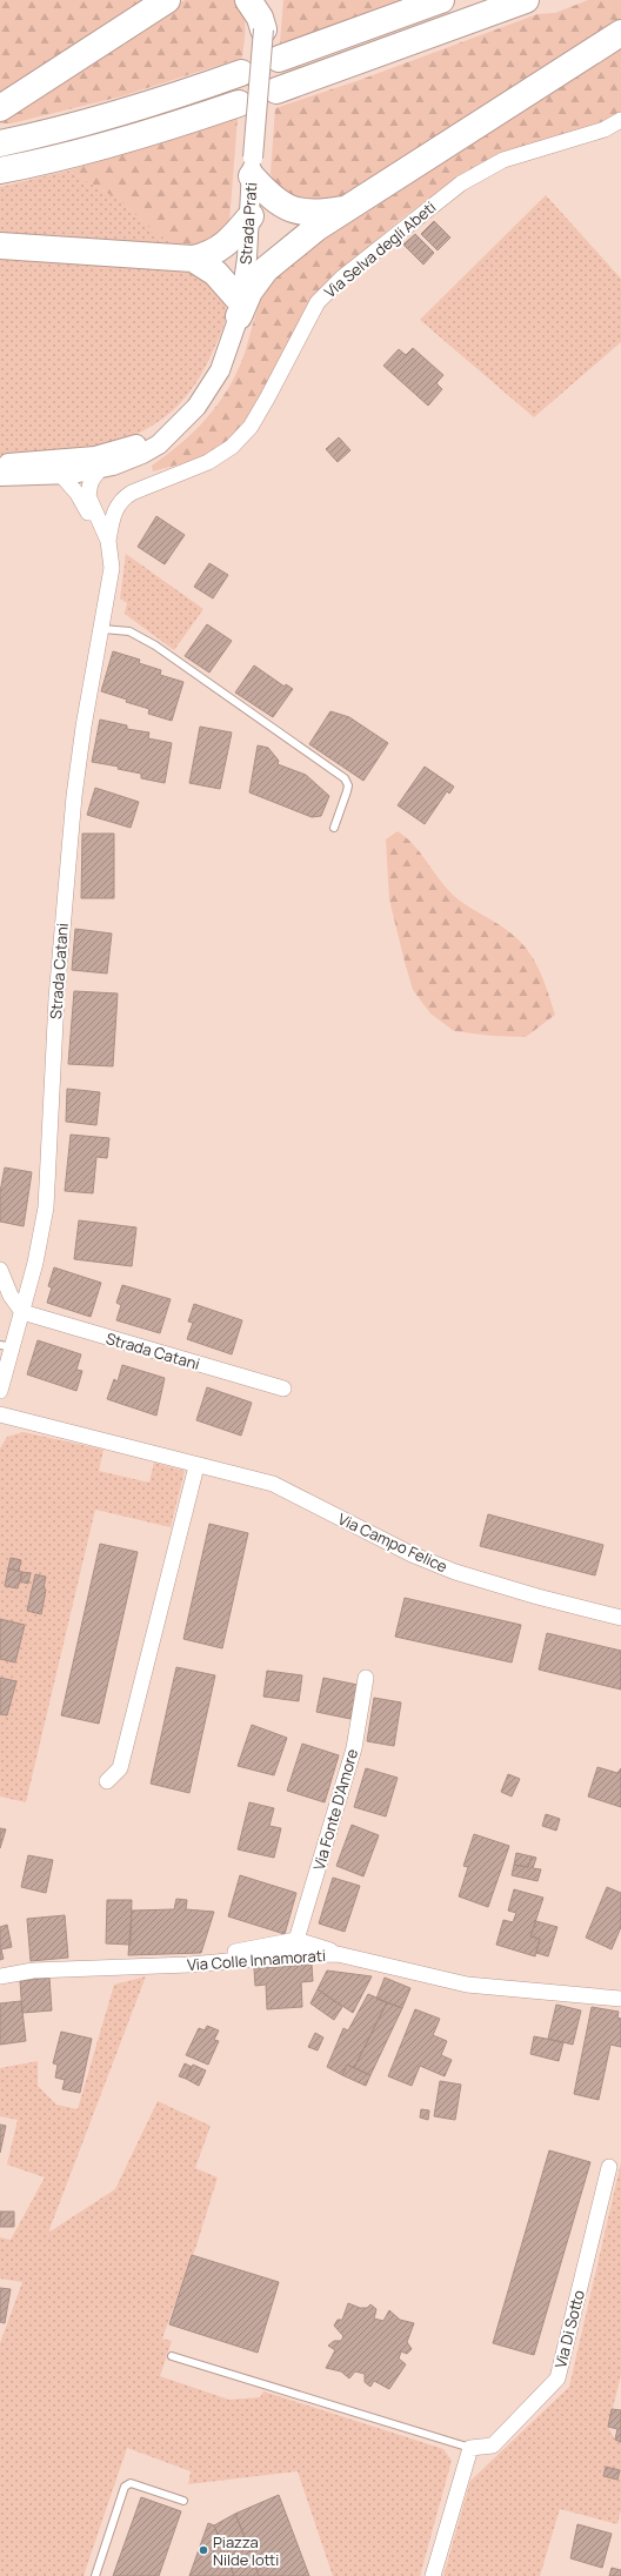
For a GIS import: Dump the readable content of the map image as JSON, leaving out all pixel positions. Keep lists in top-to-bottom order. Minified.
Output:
{"streets":{"street":["Strada Prati","Via Selva degli Abeti","Strada Catani","Via Campo Felice","Via Fonte D'Amore","Via Colle Innamorati","Via Di Sotto"]},"crossings":[["Strada Prati","Strada Catani"],["Via Selva degli Abeti","Strada Catani"]],"places":["Piazza Nilde Iotti"]}
